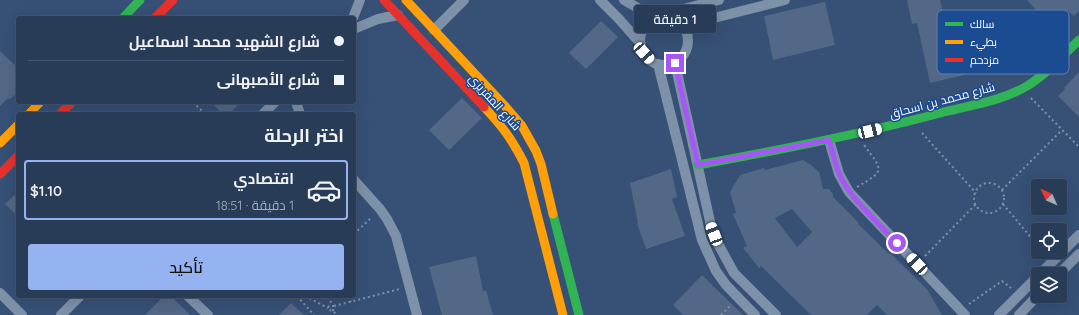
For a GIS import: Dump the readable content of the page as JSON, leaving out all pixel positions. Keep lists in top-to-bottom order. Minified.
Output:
{"streets":{"street":["شارع محمد بن اسحاق","شارع المقريزي"]},"legend":["سالك","بطيء","مزدحم"],"north":"top left","page":{"bubble":"1 دقيقة","banner":["شارع الشهيد محمد اسماعيل","شارع الأصبهانى"],"heading":"اختر الرحلة","list":[{"name":"اقتصادي","note":"1 دقيقة · 18:51","value":"$1.10"}],"buttons":"تأكيد"}}
